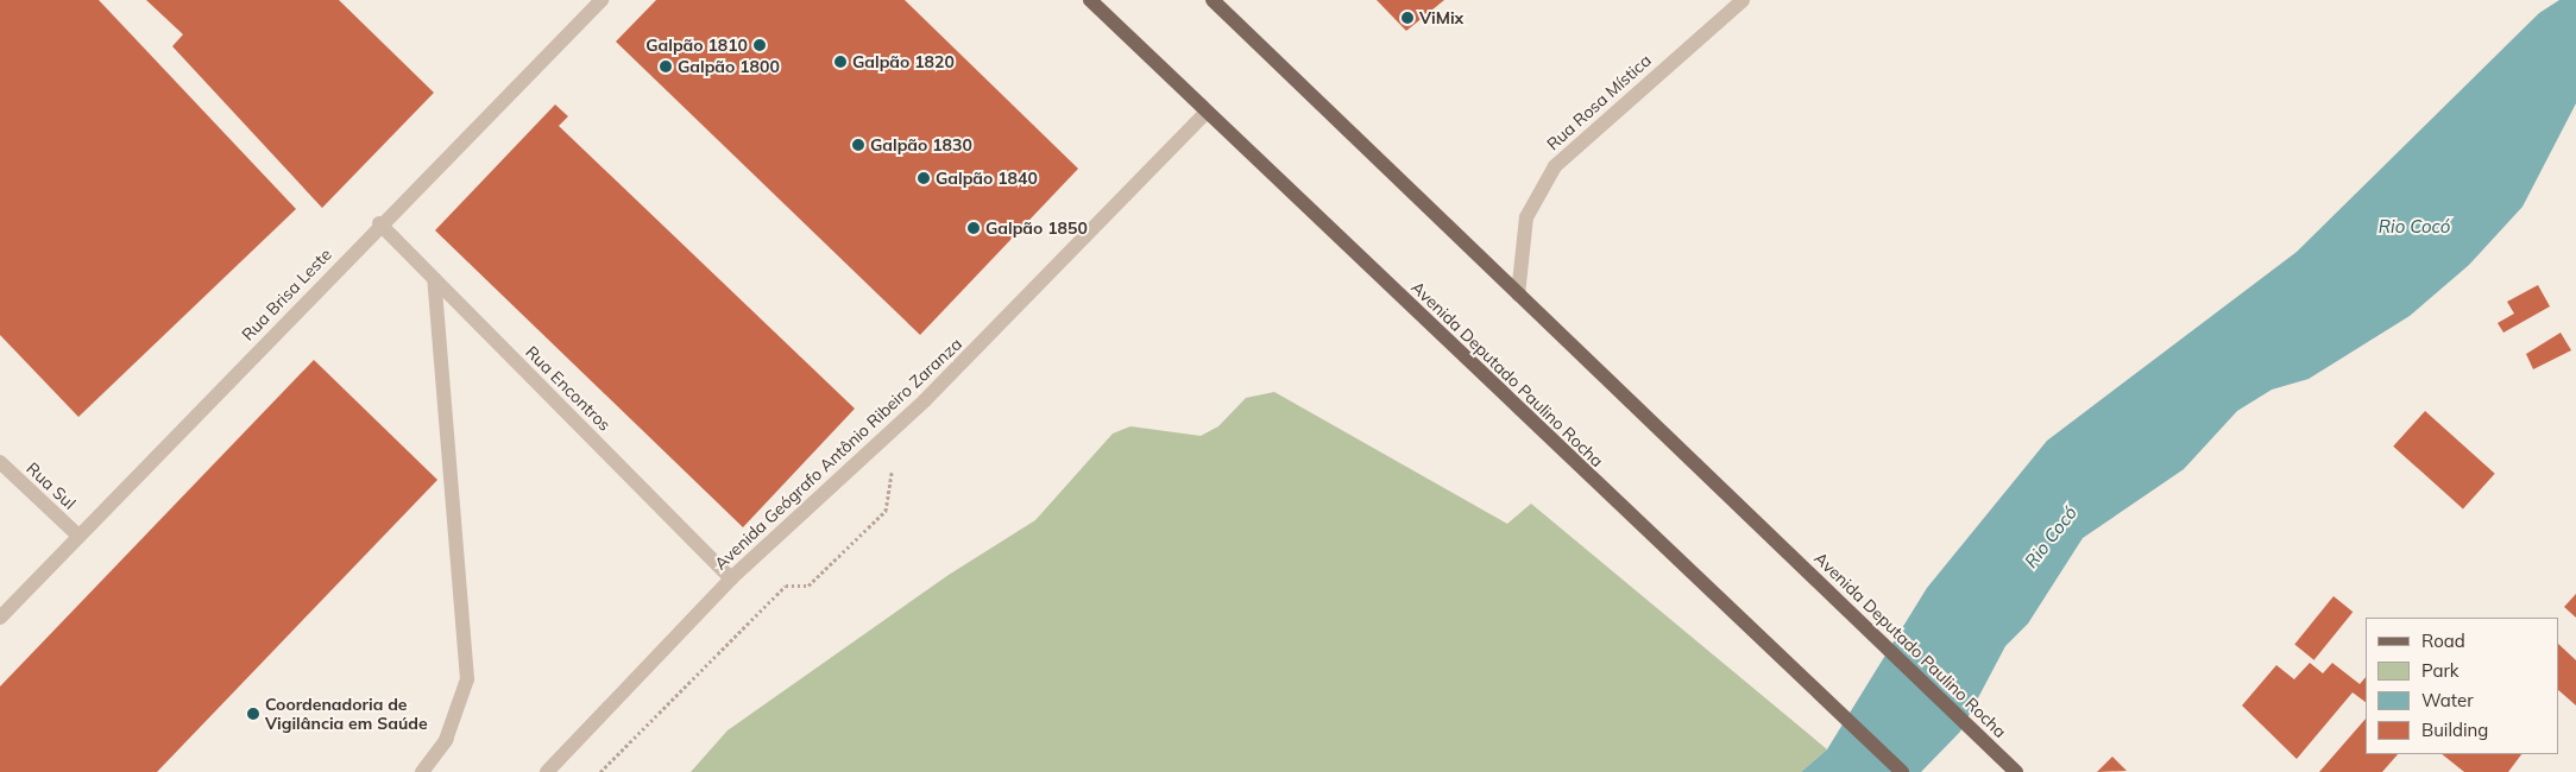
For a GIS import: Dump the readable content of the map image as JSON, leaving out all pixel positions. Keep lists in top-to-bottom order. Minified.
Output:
{"streets":{"main road":["Avenida Deputado Paulino Rocha"],"street":["Rua Rosa Mística","Rua Brisa Leste","Rua Encontros","Avenida Geógrafo Antônio Ribeiro Zaranza","Rua Sul"]},"crossings":[["Rua Rosa Mística","Avenida Deputado Paulino Rocha"],["Rua Brisa Leste","Rua Encontros"],["Rua Brisa Leste","Rua Sul"],["Avenida Deputado Paulino Rocha","Avenida Geógrafo Antônio Ribeiro Zaranza"],["Rua Encontros","Avenida Geógrafo Antônio Ribeiro Zaranza"]],"water":["Rio Cocó"],"places":["ViMix","Galpão 1810","Galpão 1820","Galpão 1800","Galpão 1830","Galpão 1840","Galpão 1850","Coordenadoria de Vigilância em Saúde"],"legend":["Road","Park","Water","Building"]}
